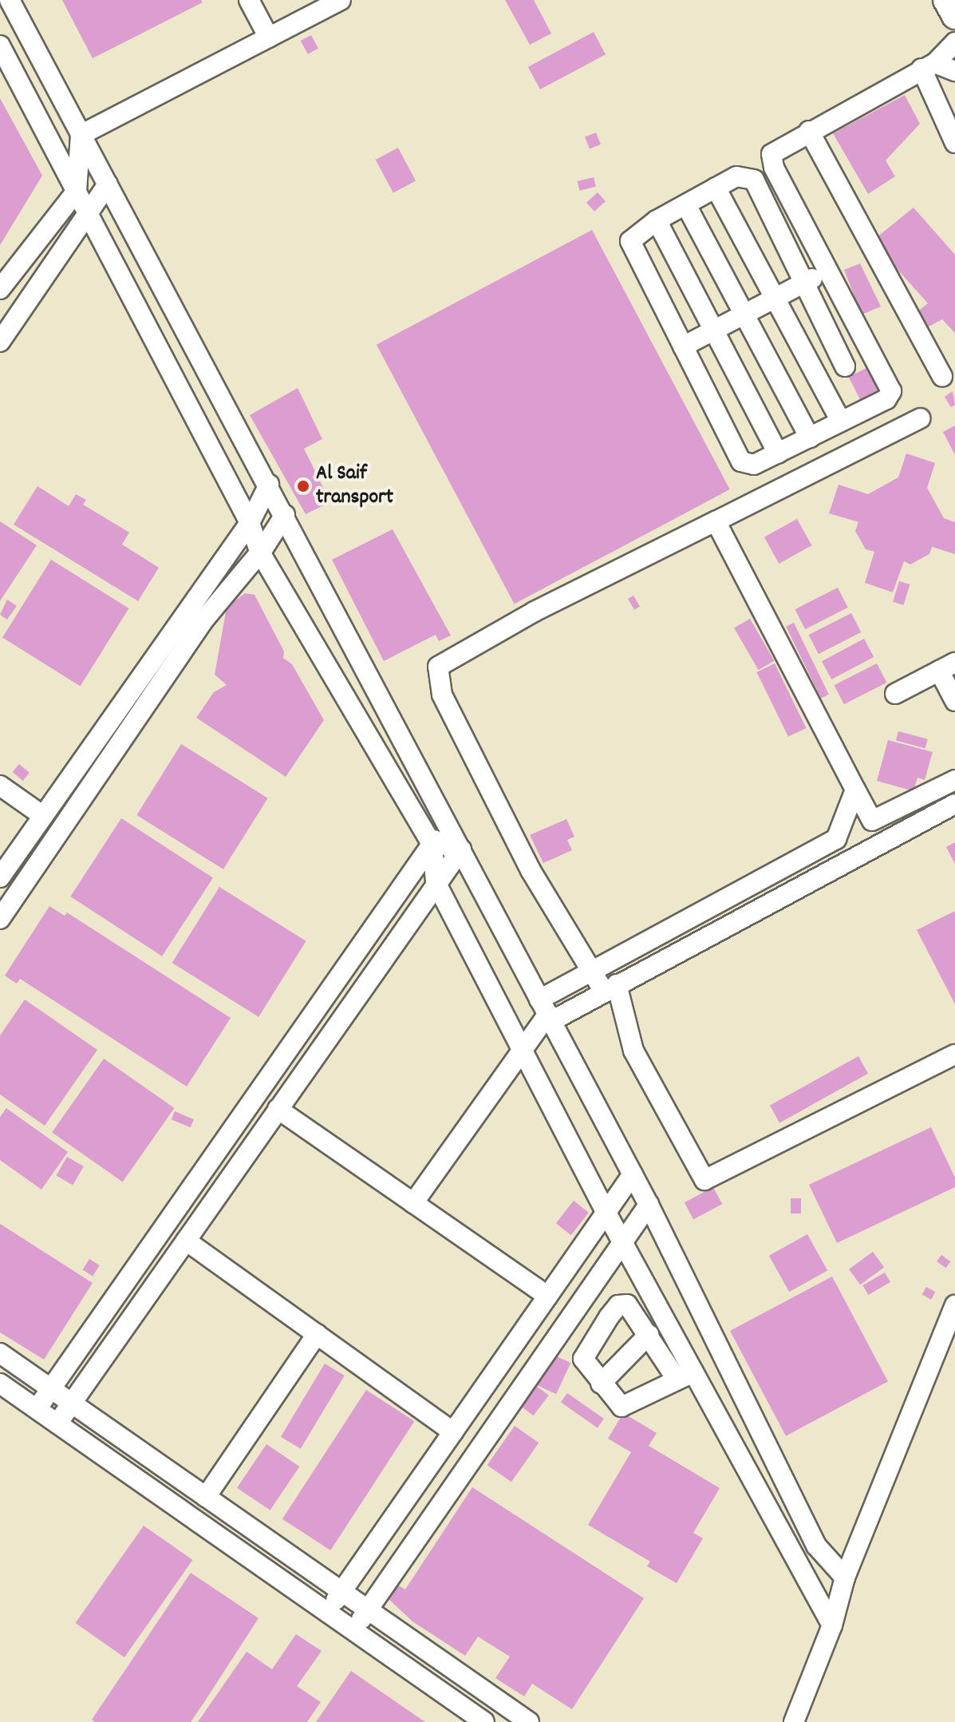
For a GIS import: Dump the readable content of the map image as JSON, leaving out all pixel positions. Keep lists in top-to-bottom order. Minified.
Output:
{"places":["Al Saif transport"]}
